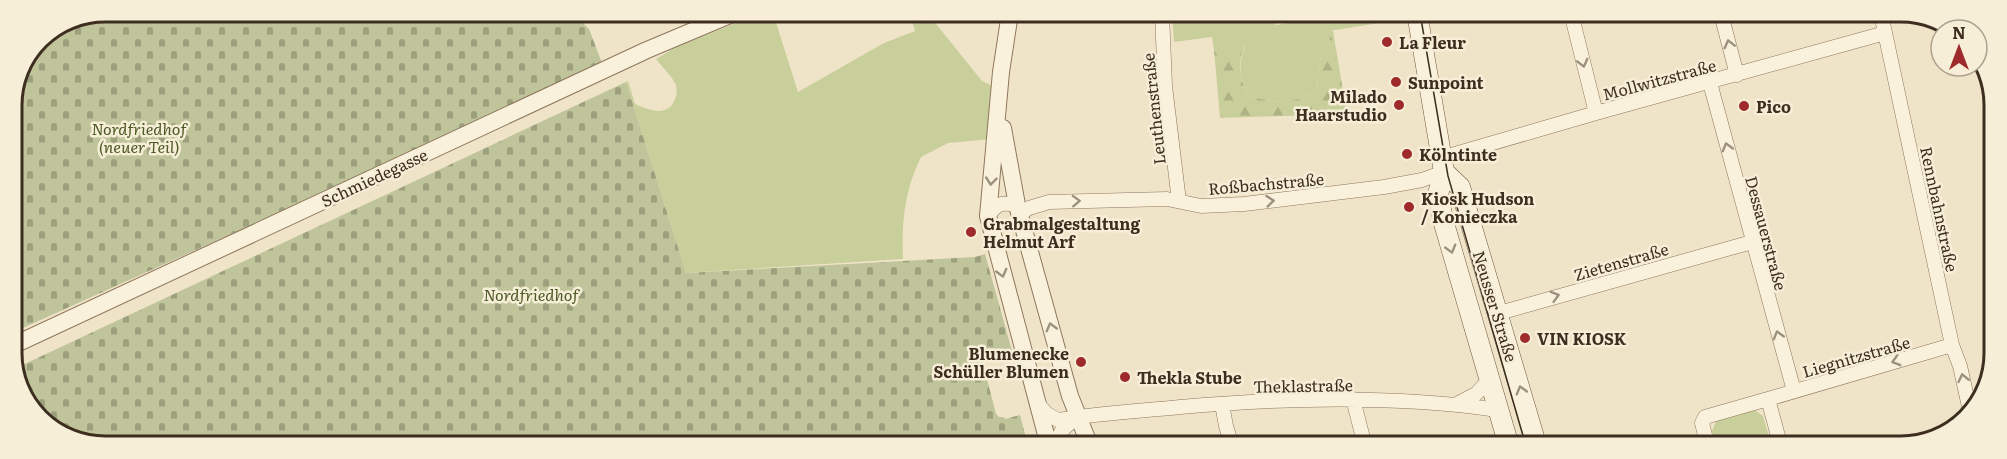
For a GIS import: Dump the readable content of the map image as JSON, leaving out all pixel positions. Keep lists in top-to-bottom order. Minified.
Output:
{"streets":{"main road":["Neusser Straße"],"street":["Mollwitzstraße","Leuthenstraße","Schmiedegasse","Roßbachstraße","Rennbahnstraße","Dessauerstraße","Zietenstraße","Liegnitzstraße","Theklastraße"]},"crossings":[["Mollwitzstraße","Roßbachstraße"],["Mollwitzstraße","Rennbahnstraße"],["Mollwitzstraße","Dessauerstraße"],["Mollwitzstraße","Neusser Straße"],["Leuthenstraße","Roßbachstraße"],["Roßbachstraße","Neusser Straße"],["Rennbahnstraße","Liegnitzstraße"],["Dessauerstraße","Zietenstraße"],["Dessauerstraße","Liegnitzstraße"],["Zietenstraße","Neusser Straße"],["Neusser Straße","Theklastraße"]],"one_way":["Roßbachstraße","Dessauerstraße","Zietenstraße","Liegnitzstraße"],"parks":["Nordfriedhof (neuer Teil)","Nordfriedhof"],"places":["La Fleur","Sunpoint","Milado Haarstudio","Pico","Kölntinte","Kiosk Hudson / Konieczka","Grabmalgestaltung Helmut Arf","VIN KIOSK","Blumenecke Schüller Blumen","Thekla Stube"],"north":"top"}
